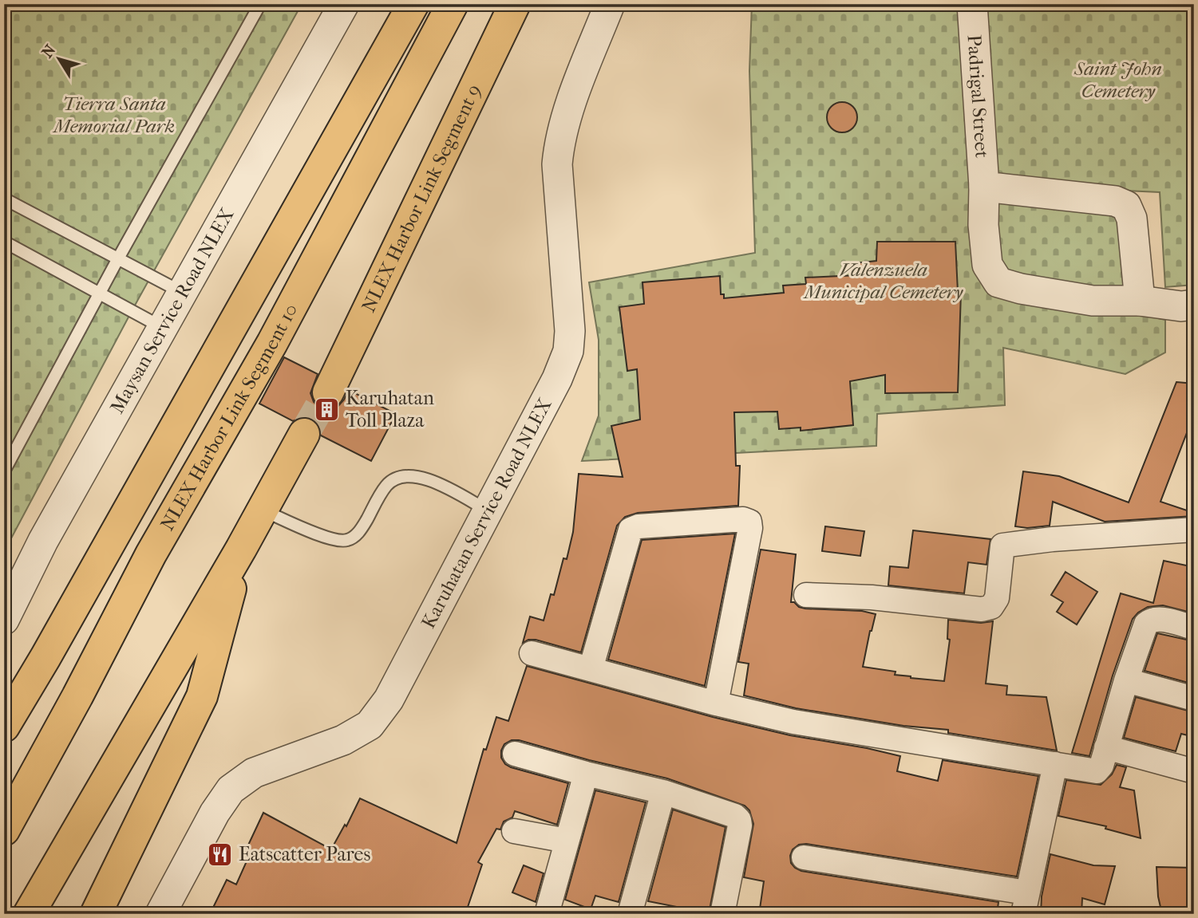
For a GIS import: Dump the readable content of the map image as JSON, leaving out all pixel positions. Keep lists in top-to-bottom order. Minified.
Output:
{"streets":{"highway":["NLEX Harbor Link Segment 9","NLEX Harbor Link Segment 10"],"street":["Padrigal Street","Maysan Service Road NLEX","Karuhatan Service Road NLEX"]},"parks":["Saint John Cemetery","Tierra Santa Memorial Park","Valenzuela Municipal Cemetery"],"places":{"building":["Karuhatan Toll Plaza"],"restaurant":["Eatscatter Pares"]},"north":"top left"}
